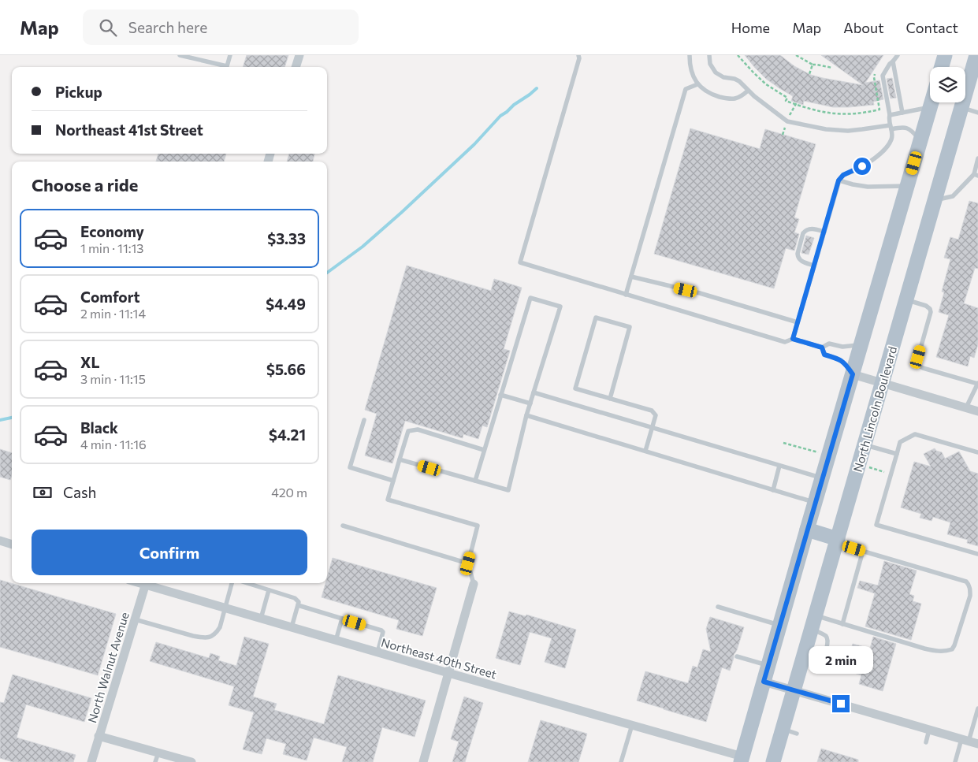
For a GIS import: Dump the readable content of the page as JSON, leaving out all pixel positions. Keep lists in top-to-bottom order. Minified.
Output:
{"streets":{"main road":["North Lincoln Boulevard"],"street":["Northeast 40th Street","North Walnut Avenue"]},"page":{"header":"Map","search":"Search here","nav":["Home","Map","About","Contact"],"banner":["Pickup","Northeast 41st Street"],"heading":"Choose a ride","list":[{"name":"Economy","note":"1 min · 11:13","value":"$3.33"},{"name":"Comfort","note":"2 min · 11:14","value":"$4.49"},{"name":"XL","note":"3 min · 11:15","value":"$5.66"},{"name":"Black","note":"4 min · 11:16","value":"$4.21"}],"pay":["Cash","420 m"],"buttons":"Confirm","bubble":"2 min"}}
